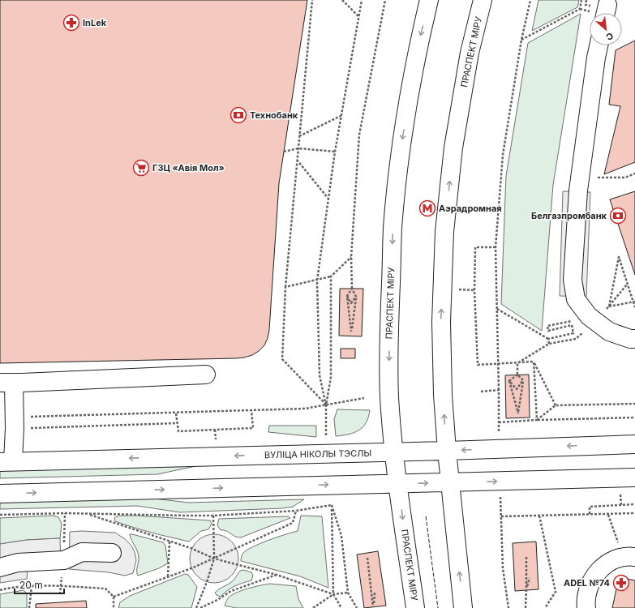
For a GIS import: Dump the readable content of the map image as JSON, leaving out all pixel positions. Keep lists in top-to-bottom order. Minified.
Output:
{"streets":{"main road":["ПРАСПЕКТ МІРУ","ВУЛІЦА НІКОЛЫ ТЭСЛЫ"]},"crossings":[["ПРАСПЕКТ МІРУ","ВУЛІЦА НІКОЛЫ ТЭСЛЫ"]],"places":{"pharmacy":["InLek","ADEL №74"],"bank":["Технобанк","Белгазпромбанк"],"supermarket":["ГЗЦ «Авія Мол»"],"metro station":["Аэрадромная"]},"scale_bar":"20 m","north":"bottom right"}
